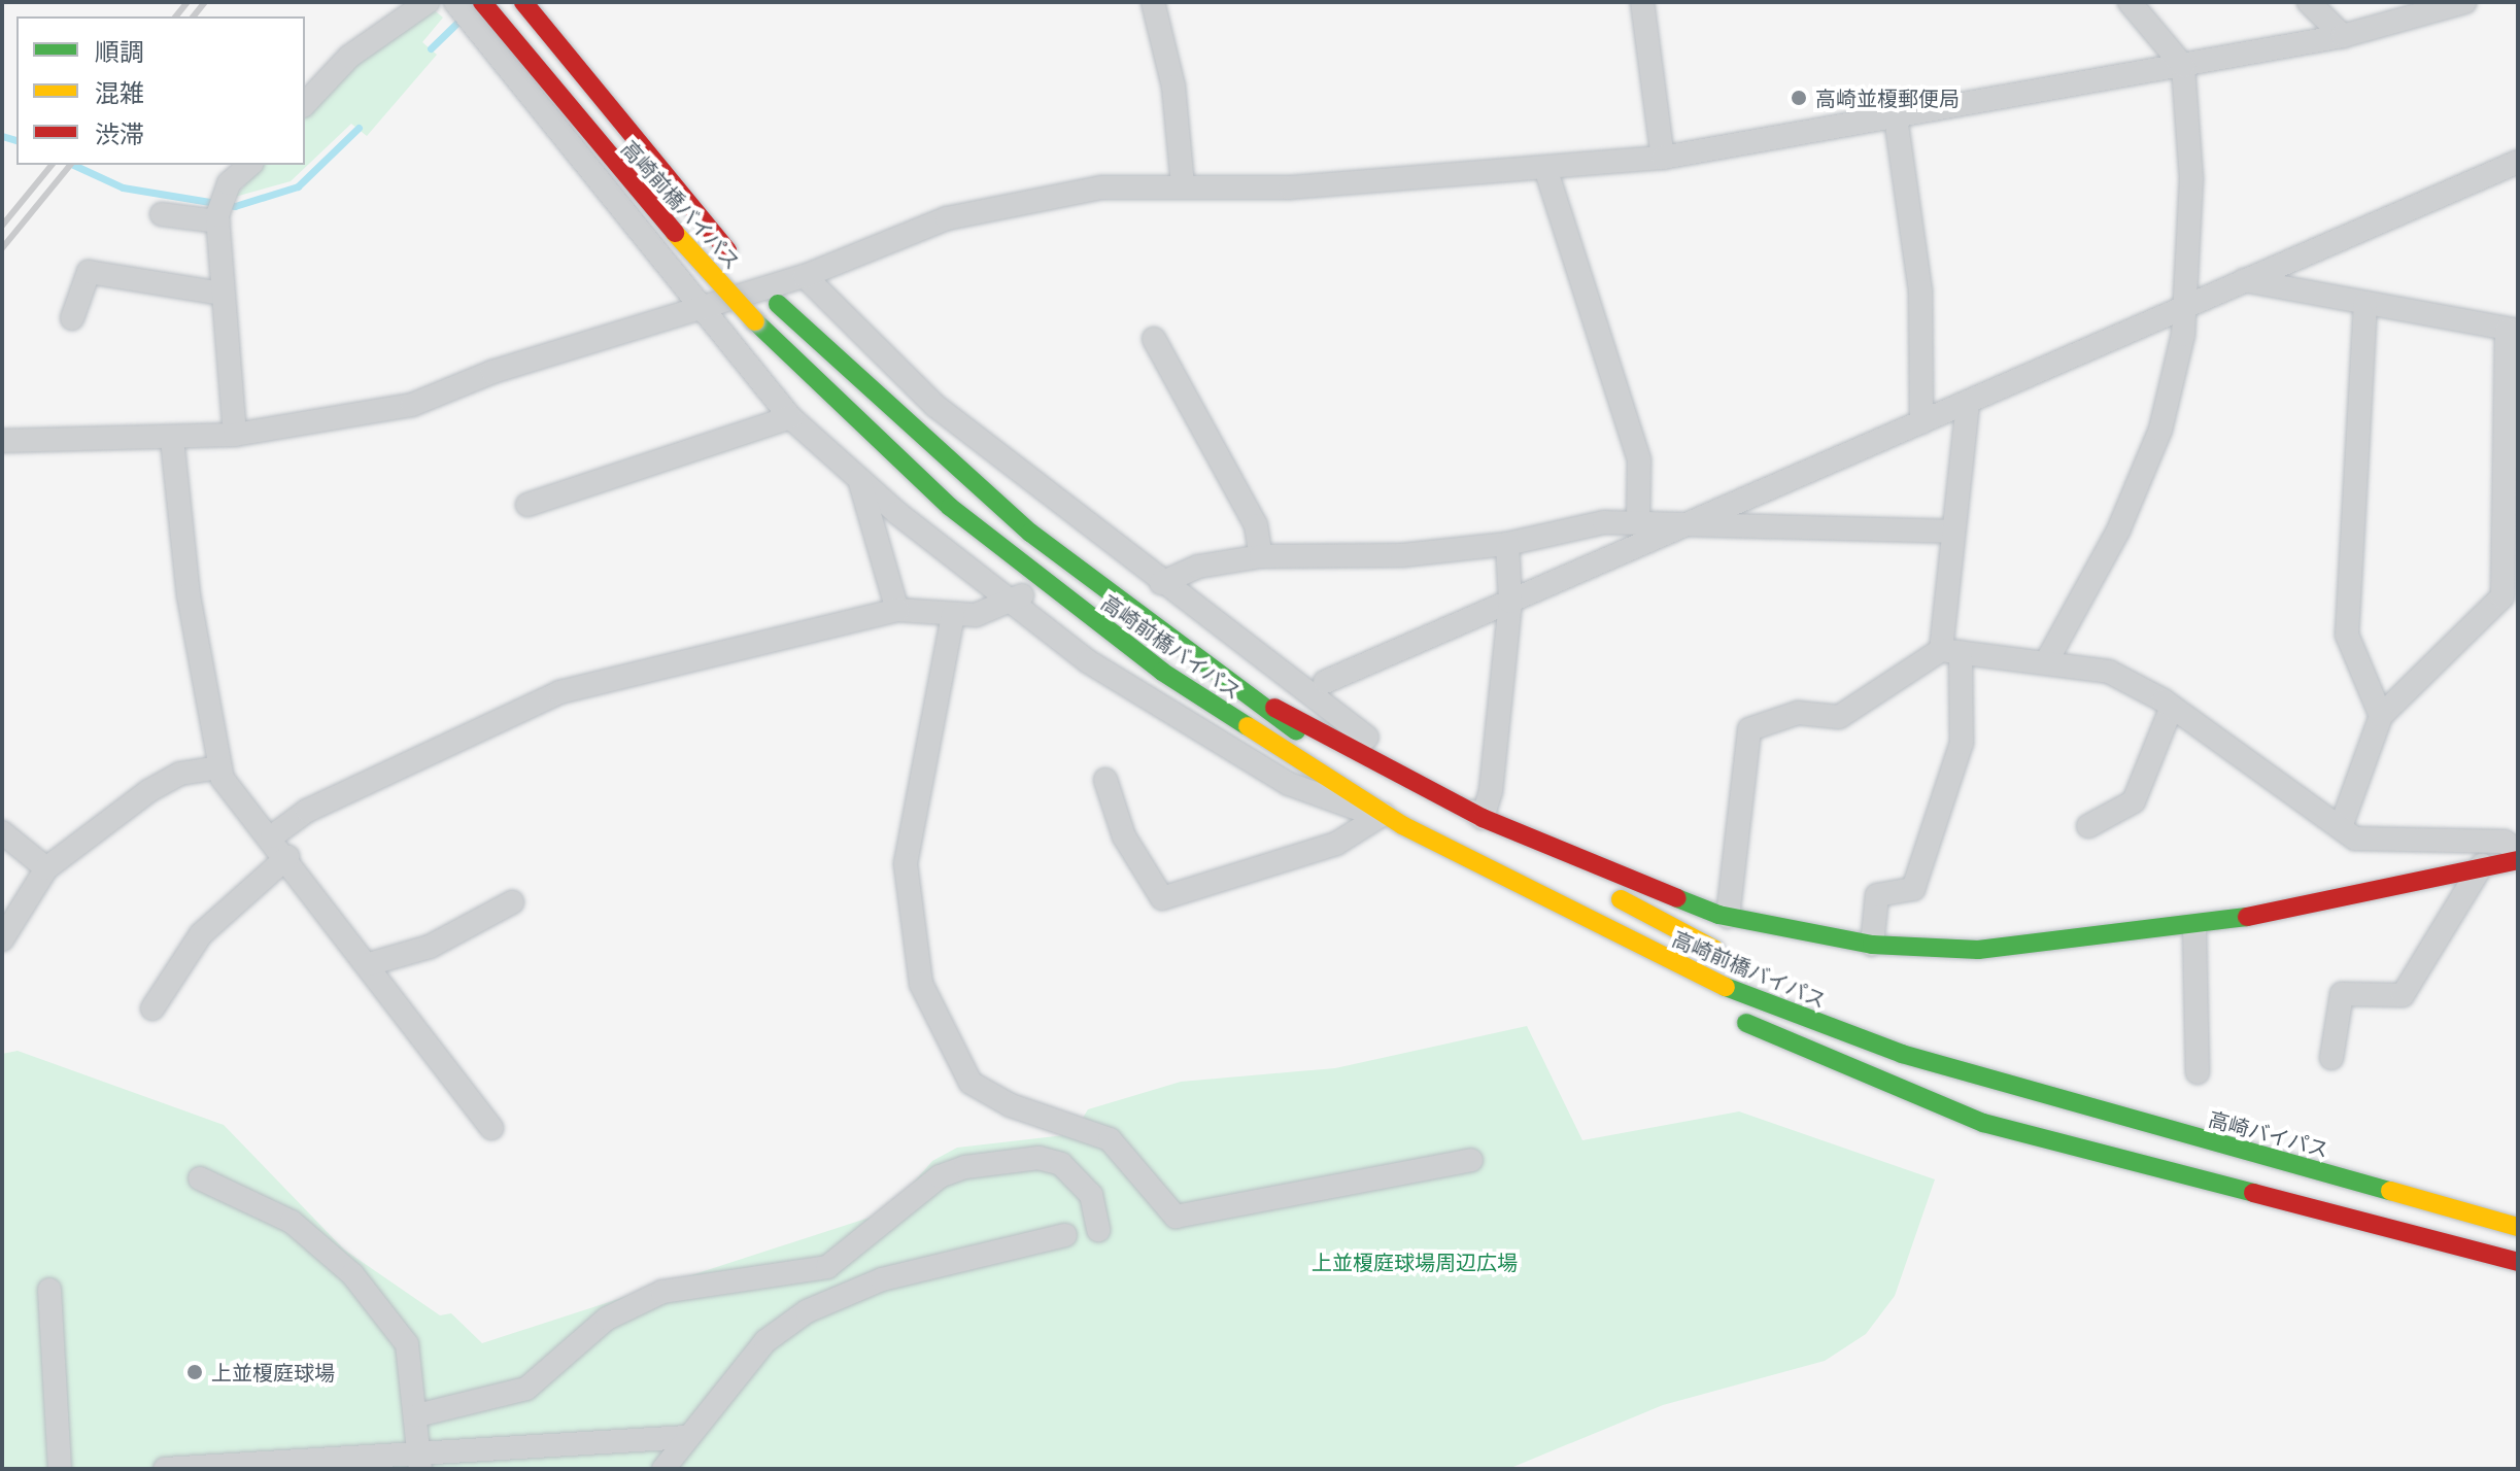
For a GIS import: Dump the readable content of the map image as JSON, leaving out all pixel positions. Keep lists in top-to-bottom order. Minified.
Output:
{"streets":{"highway":["高崎前橋バイパス","高崎バイパス"]},"crossings":[["高崎前橋バイパス","高崎バイパス"]],"parks":["上並榎庭球場周辺広場"],"places":["高崎並榎郵便局","上並榎庭球場"],"legend":["順調","混雑","渋滞"]}
